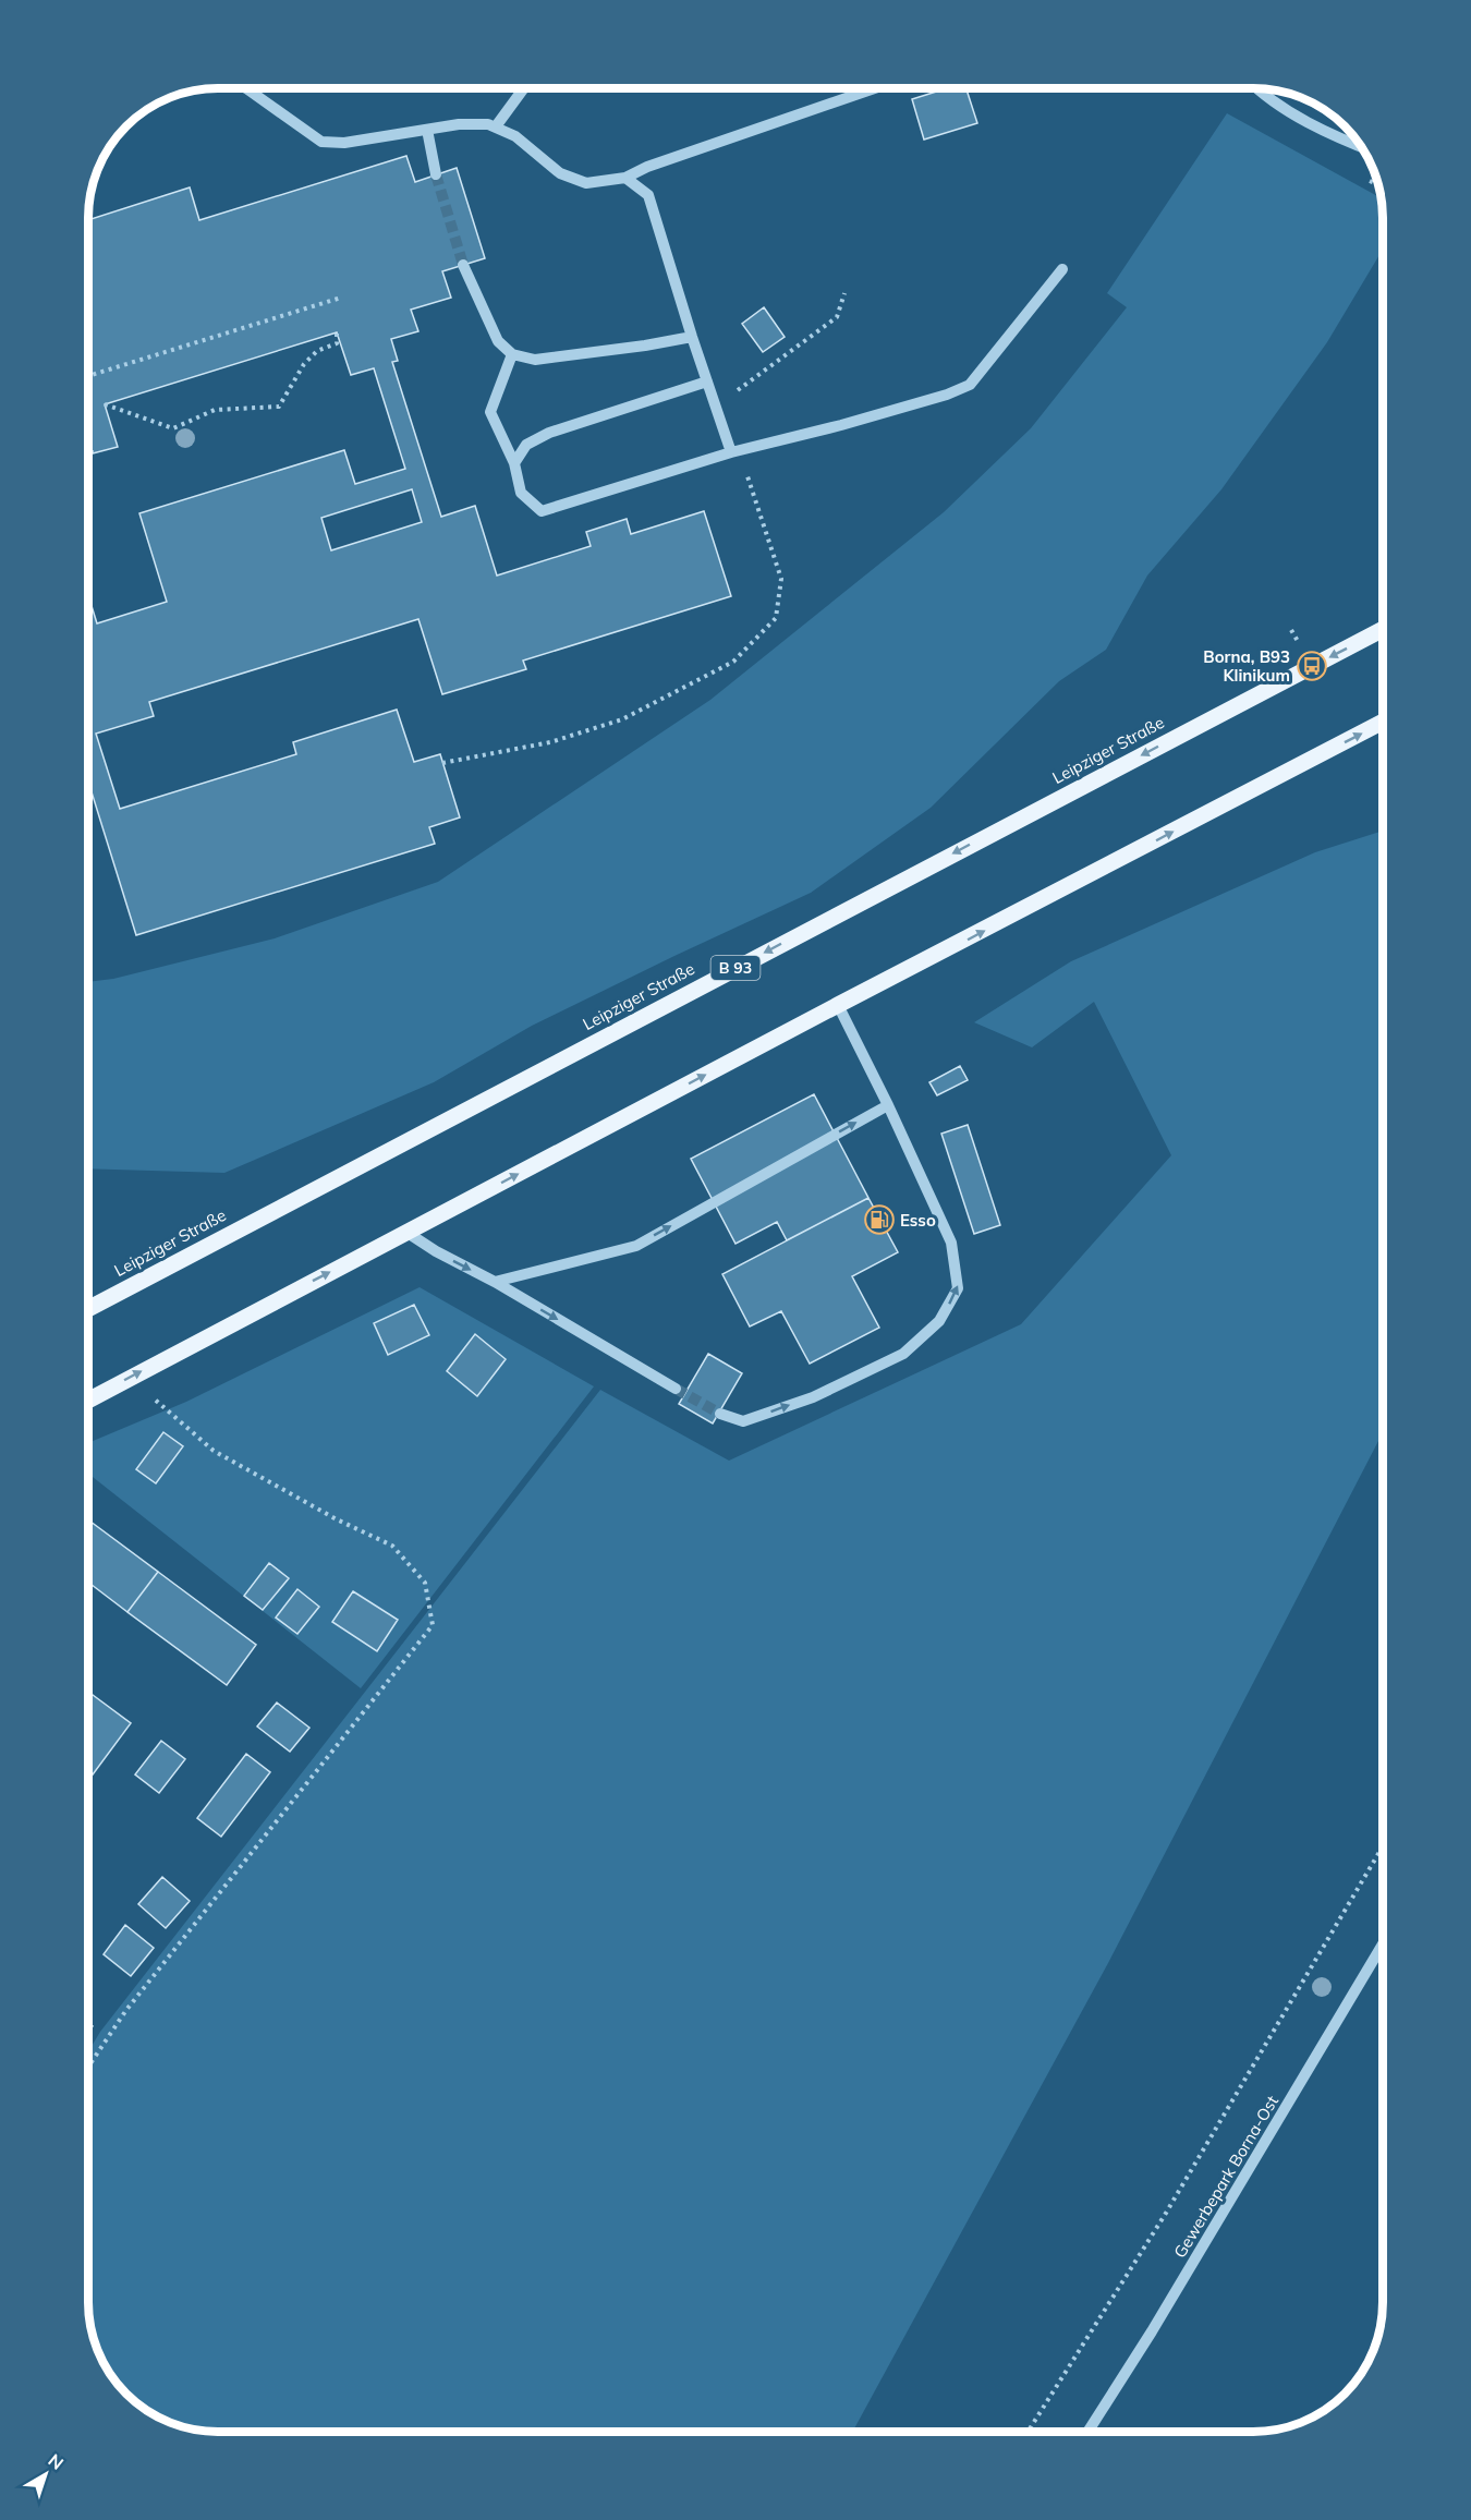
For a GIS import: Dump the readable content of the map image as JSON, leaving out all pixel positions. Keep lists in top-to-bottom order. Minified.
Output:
{"streets":{"main road":["Leipziger Straße","B 93"],"street":["Gewerbepark Borna-Ost"]},"places":{"bus stop":["Borna, B93 Klinikum"],"fuel station":["Esso"]},"north":"top right"}
